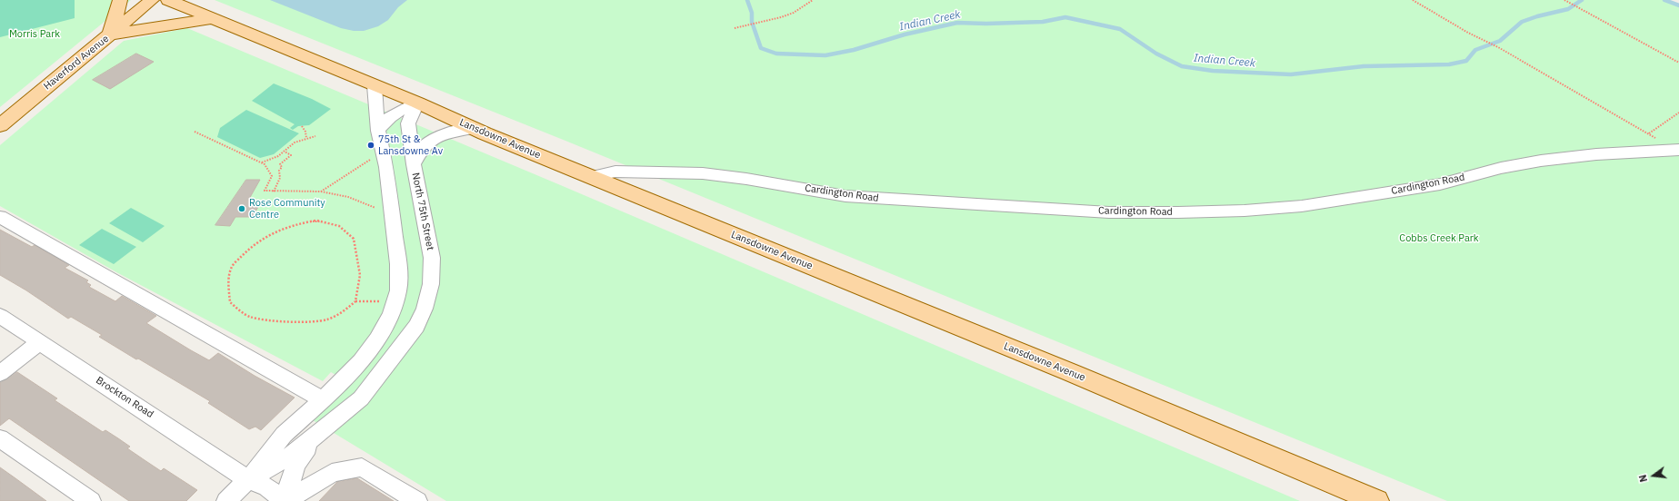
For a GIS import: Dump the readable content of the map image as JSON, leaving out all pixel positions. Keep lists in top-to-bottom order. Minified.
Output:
{"streets":{"main road":["Haverford Avenue","Lansdowne Avenue"],"street":["Cardington Road","North 75th Street","Brockton Road"]},"crossings":[["Lansdowne Avenue","Cardington Road"],["Lansdowne Avenue","North 75th Street"],["North 75th Street","Brockton Road"]],"water":["Indian Creek"],"parks":["Morris Park","Cobbs Creek Park"],"places":["75th St & Lansdowne Av","Rose Community Centre"],"north":"left"}
